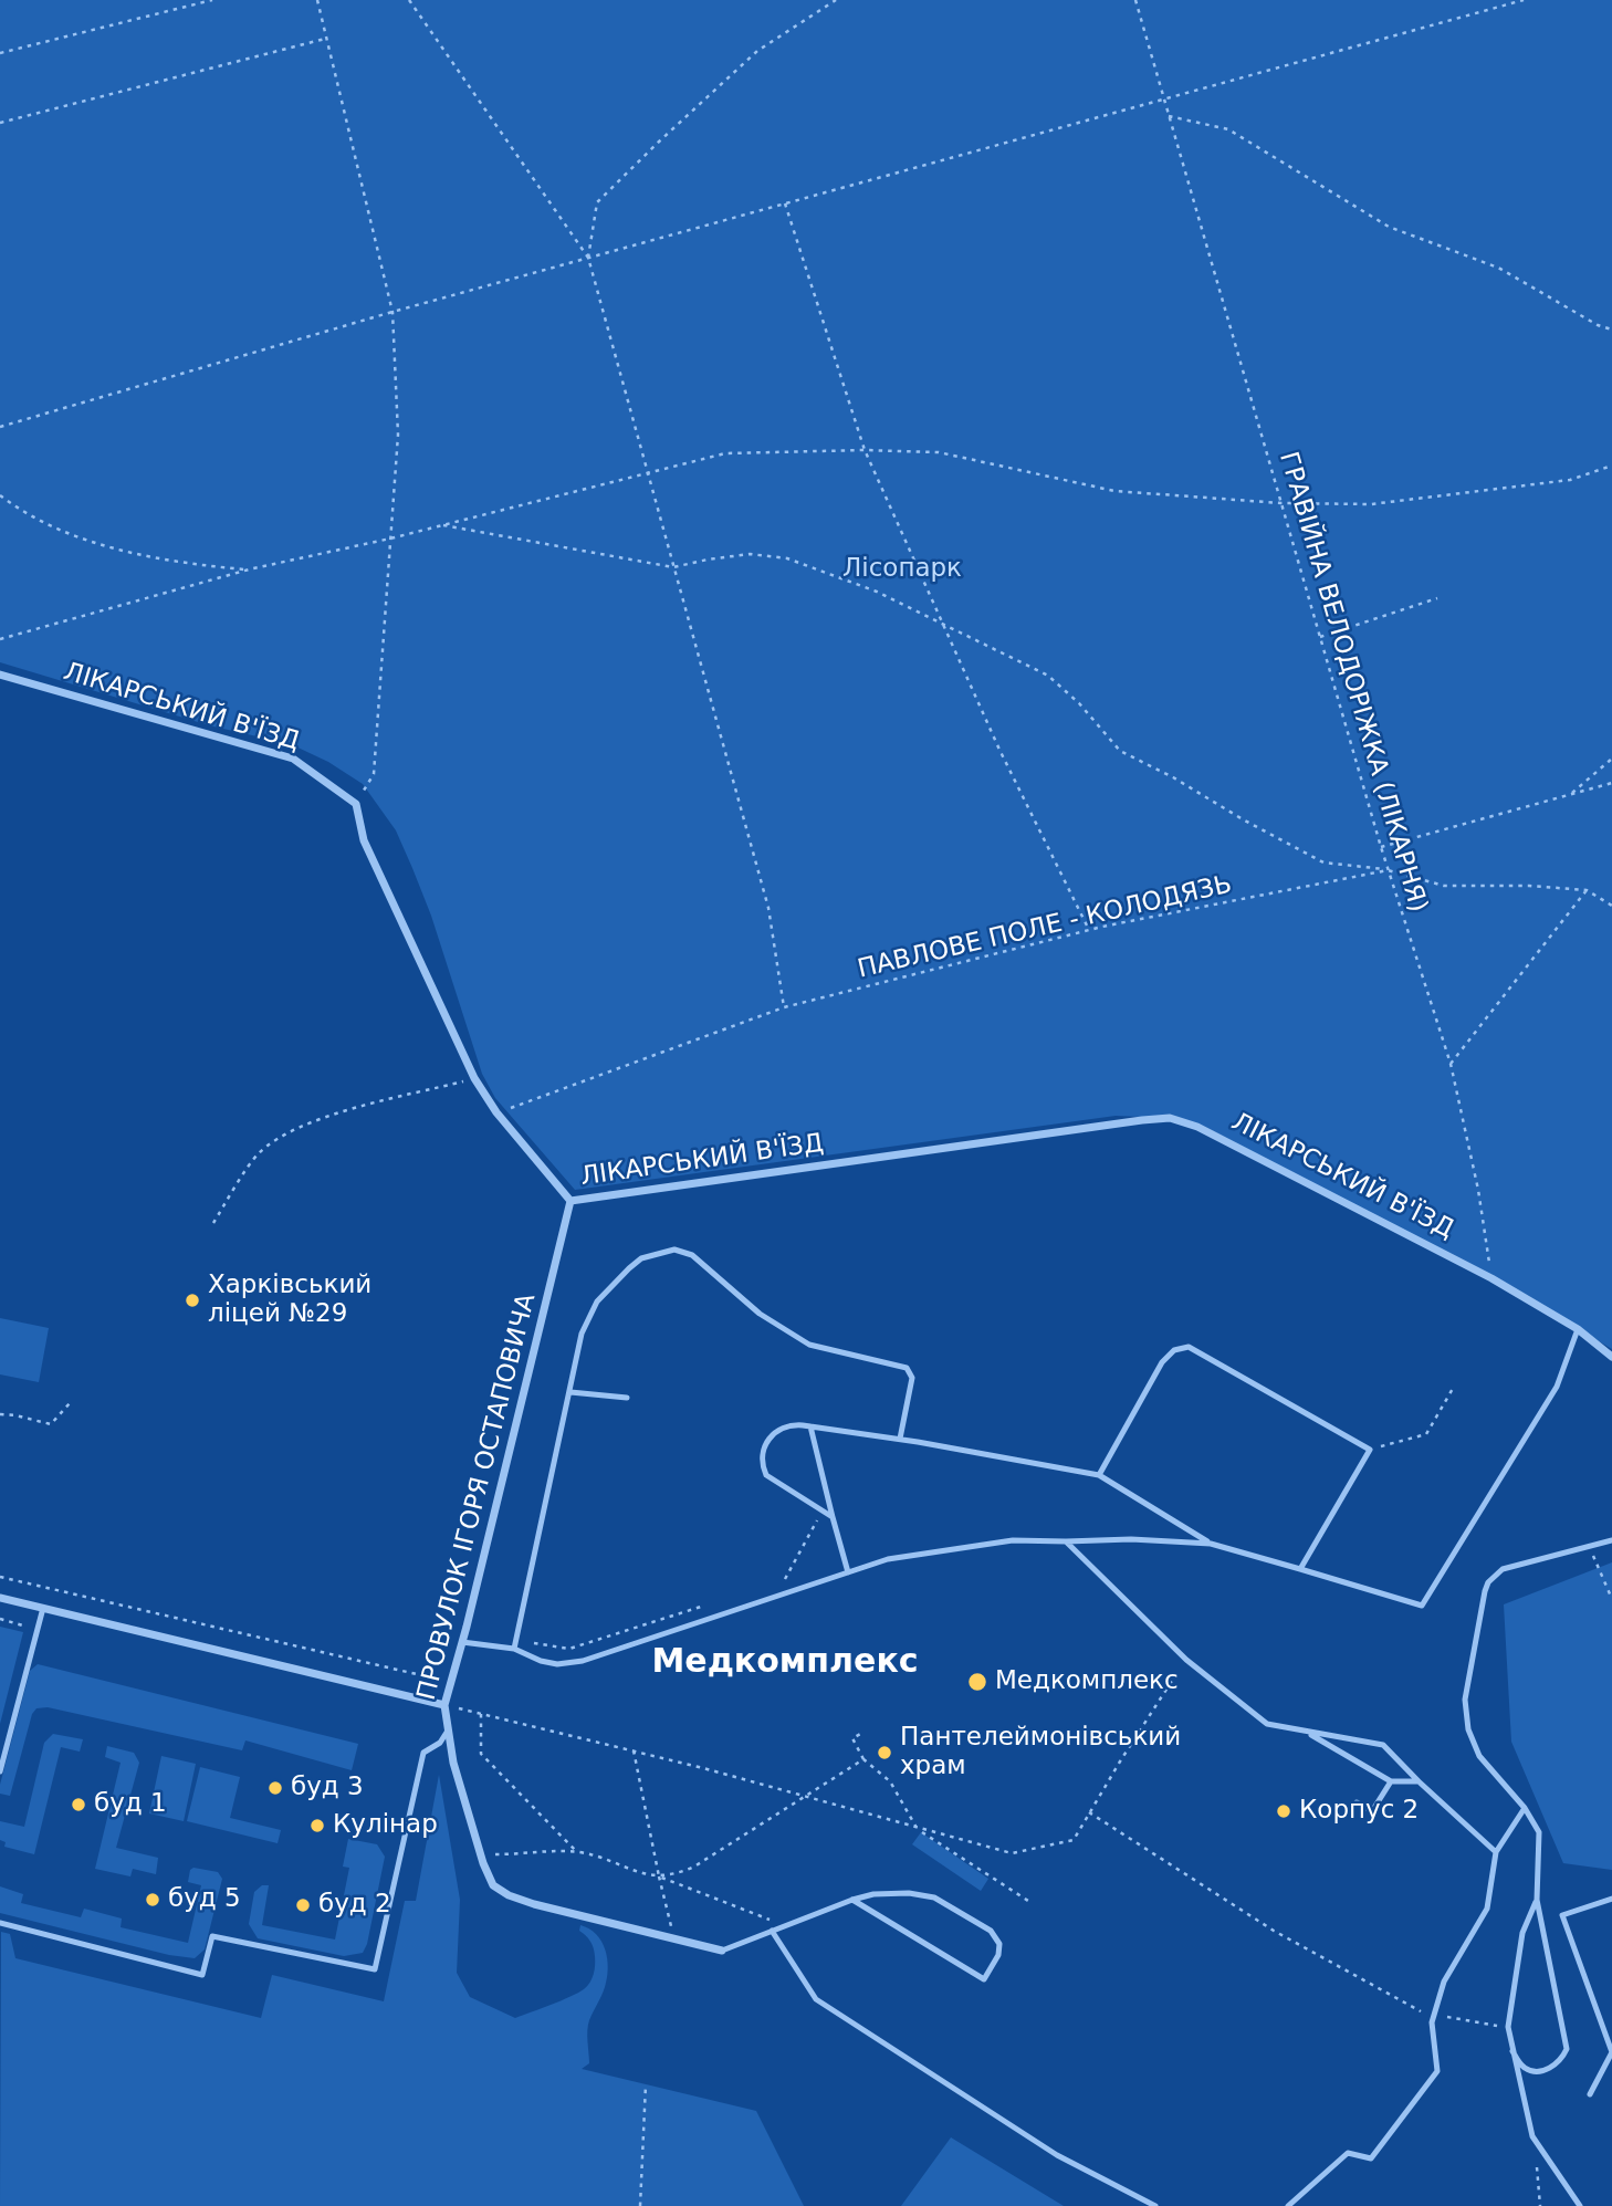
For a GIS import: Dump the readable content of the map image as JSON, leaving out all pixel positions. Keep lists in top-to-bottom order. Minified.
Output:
{"streets":{"street":["ЛІКАРСЬКИЙ В'ЇЗД","ПРОВУЛОК ІГОРЯ ОСТАПОВИЧА"],"path":["ГРАВІЙНА ВЕЛОДОРІЖКА (ЛІКАРНЯ)","ПАВЛОВЕ ПОЛЕ - КОЛОДЯЗЬ"]},"crossings":[["ГРАВІЙНА ВЕЛОДОРІЖКА (ЛІКАРНЯ)","ЛІКАРСЬКИЙ В'ЇЗД"],["ГРАВІЙНА ВЕЛОДОРІЖКА (ЛІКАРНЯ)","ПАВЛОВЕ ПОЛЕ - КОЛОДЯЗЬ"],["ЛІКАРСЬКИЙ В'ЇЗД","ПАВЛОВЕ ПОЛЕ - КОЛОДЯЗЬ"],["ЛІКАРСЬКИЙ В'ЇЗД","ПРОВУЛОК ІГОРЯ ОСТАПОВИЧА"]],"districts":["Медкомплекс"],"parks":["Лісопарк"],"places":["Харківський ліцей №29","Медкомплекс","Пантелеймонівський храм","буд 3","буд 1","Корпус 2","Кулінар","буд 5","буд 2"]}
